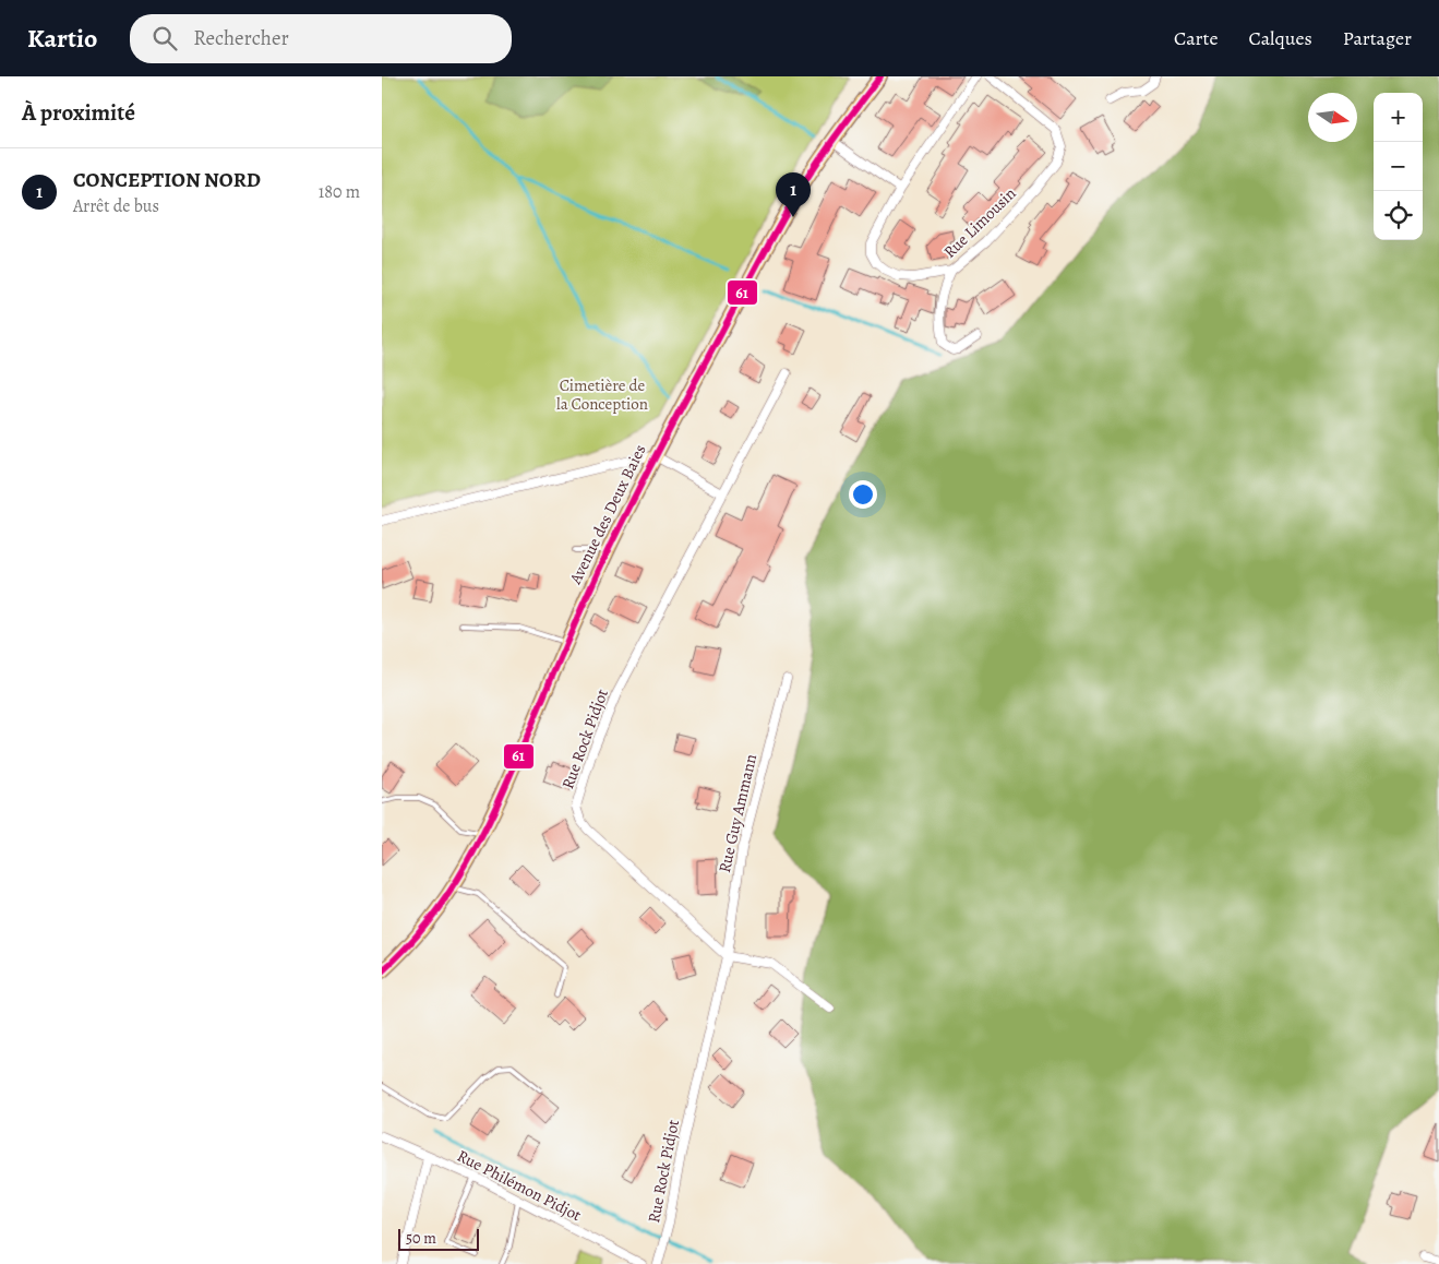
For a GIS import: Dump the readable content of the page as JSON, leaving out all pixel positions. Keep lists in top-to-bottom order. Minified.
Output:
{"streets":{"main road":["Avenue des Deux Baies"],"street":["Rue Limousin","Rue Rock Pidjot","Rue Guy Ammann","Rue Philémon Pidjot"]},"crossings":[["Rue Rock Pidjot","Rue Guy Ammann"]],"parks":["Cimetière de la Conception"],"lines":["transit line 61"],"scale_bar":"50 m","north":"right","page":{"header":"Kartio","search":"Rechercher","nav":["Carte","Calques","Partager"],"heading":"À proximité","map_buttons":["+","−"],"list":[{"mark":"1","name":"CONCEPTION NORD","note":"Arrêt de bus","value":"180 m"}],"pins":"1","scale":"50 m"}}
